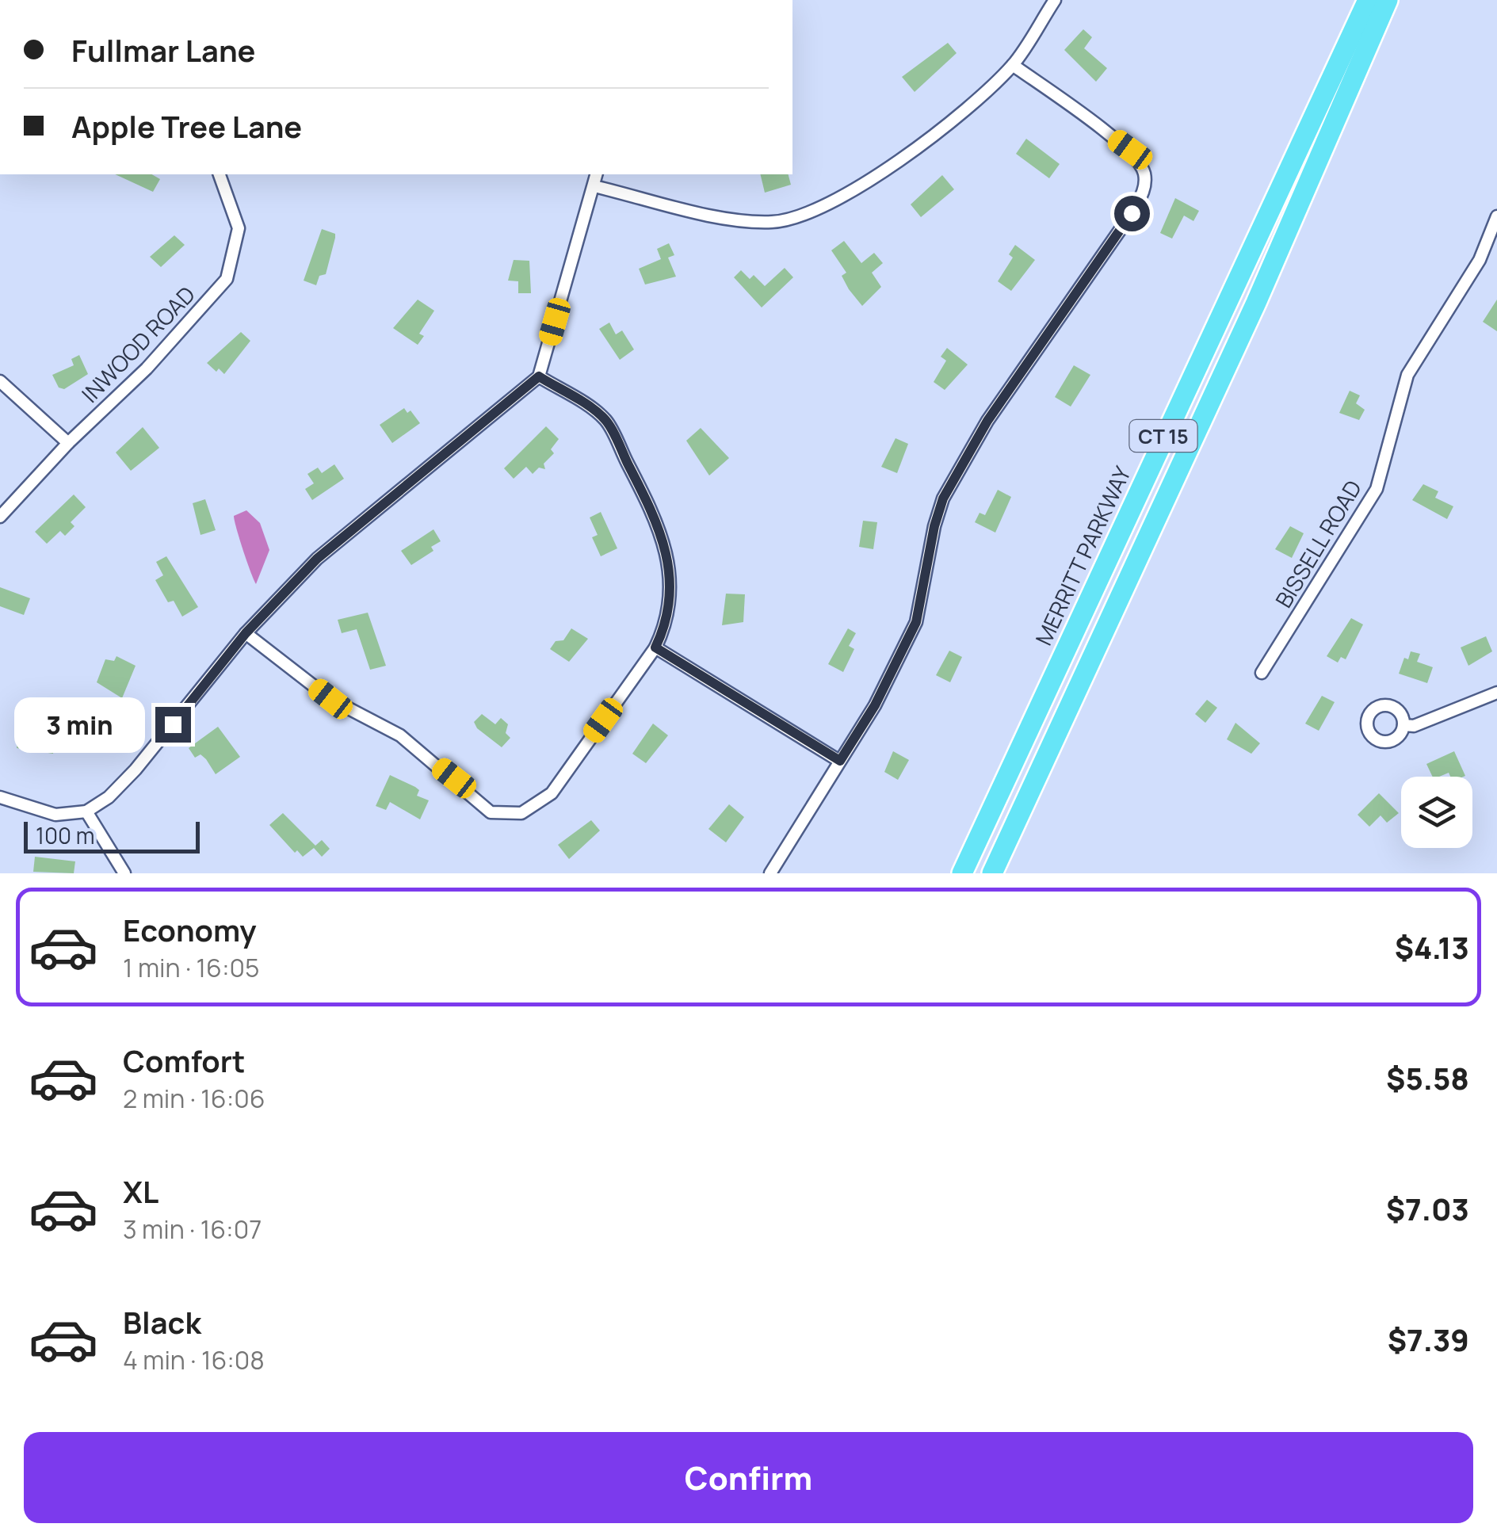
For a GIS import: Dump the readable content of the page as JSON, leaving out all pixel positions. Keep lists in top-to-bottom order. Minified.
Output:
{"streets":{"highway":["CT 15","MERRITT PARKWAY"],"street":["INWOOD ROAD","BISSELL ROAD"]},"scale_bar":"100 m","page":{"banner":["Fullmar Lane","Apple Tree Lane"],"bubble":"3 min","scale":"100 m","list":[{"name":"Economy","note":"1 min · 16:05","value":"$4.13"},{"name":"Comfort","note":"2 min · 16:06","value":"$5.58"},{"name":"XL","note":"3 min · 16:07","value":"$7.03"},{"name":"Black","note":"4 min · 16:08","value":"$7.39"}],"buttons":"Confirm"}}
